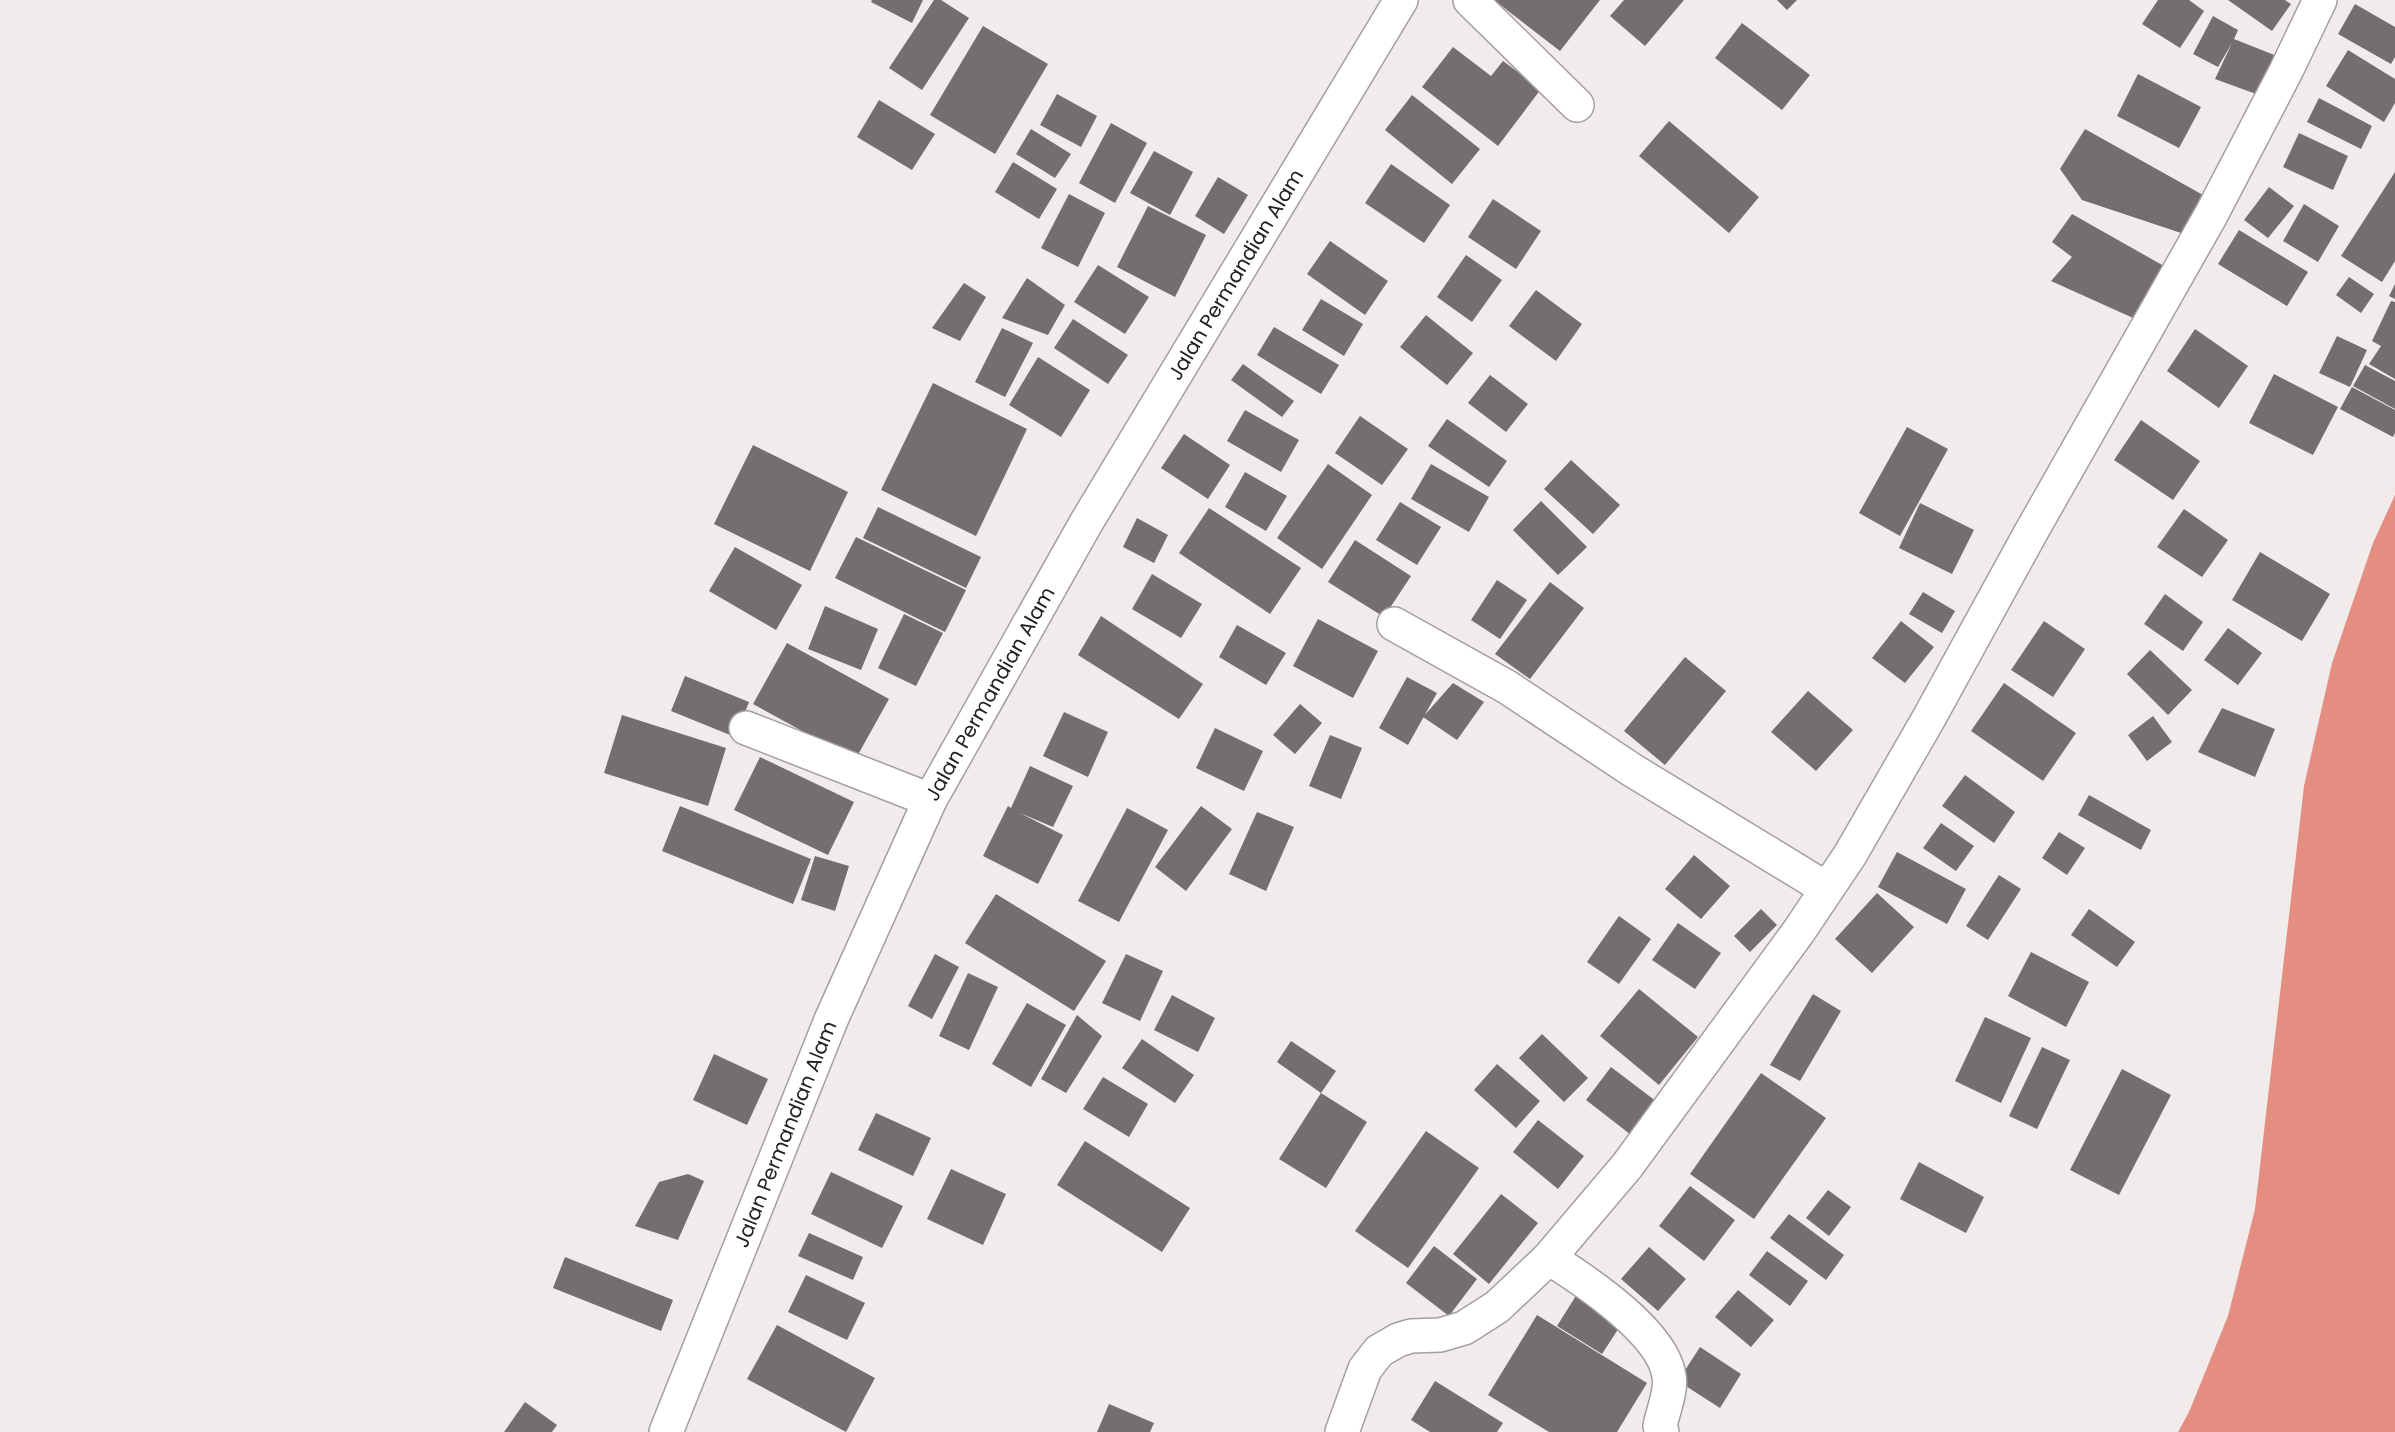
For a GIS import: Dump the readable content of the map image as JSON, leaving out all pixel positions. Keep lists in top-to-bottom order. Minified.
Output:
{"streets":{"street":["Jalan Permandian Alam"]}}
